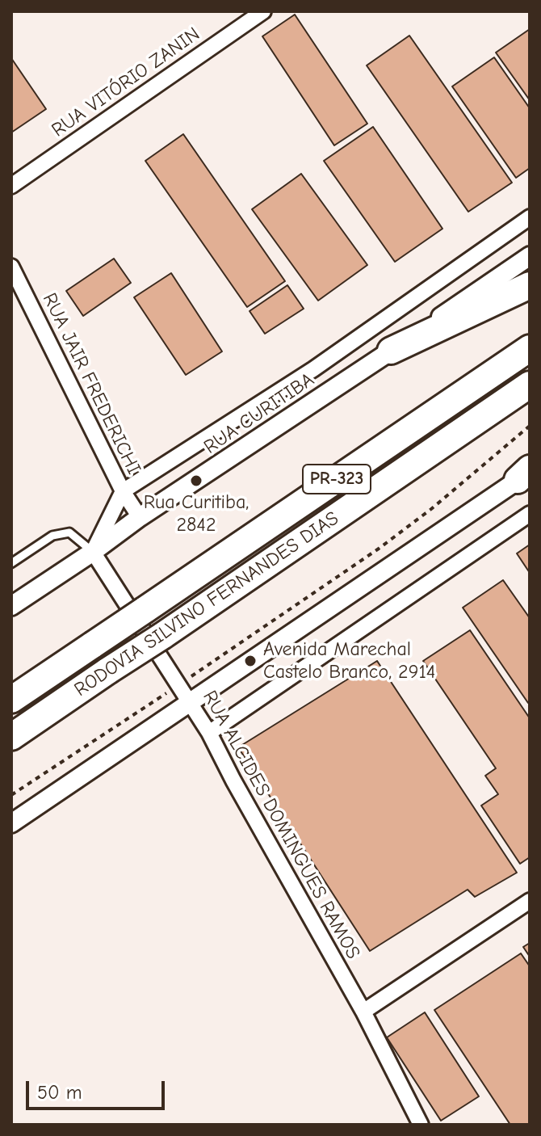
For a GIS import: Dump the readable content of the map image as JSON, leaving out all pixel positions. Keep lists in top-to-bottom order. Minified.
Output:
{"streets":{"highway":["PR-323","RODOVIA SILVINO FERNANDES DIAS"],"street":["RUA VITÓRIO ZANIN","RUA JAIR FREDERICHI","RUA CURITIBA","RUA ALCIDES DOMINGUES RAMOS"]},"crossings":[["RUA JAIR FREDERICHI","RUA CURITIBA"],["RUA CURITIBA","RUA ALCIDES DOMINGUES RAMOS"]],"places":["Rua Curitiba, 2842","Avenida Marechal Castelo Branco, 2914"],"scale_bar":"50 m"}
